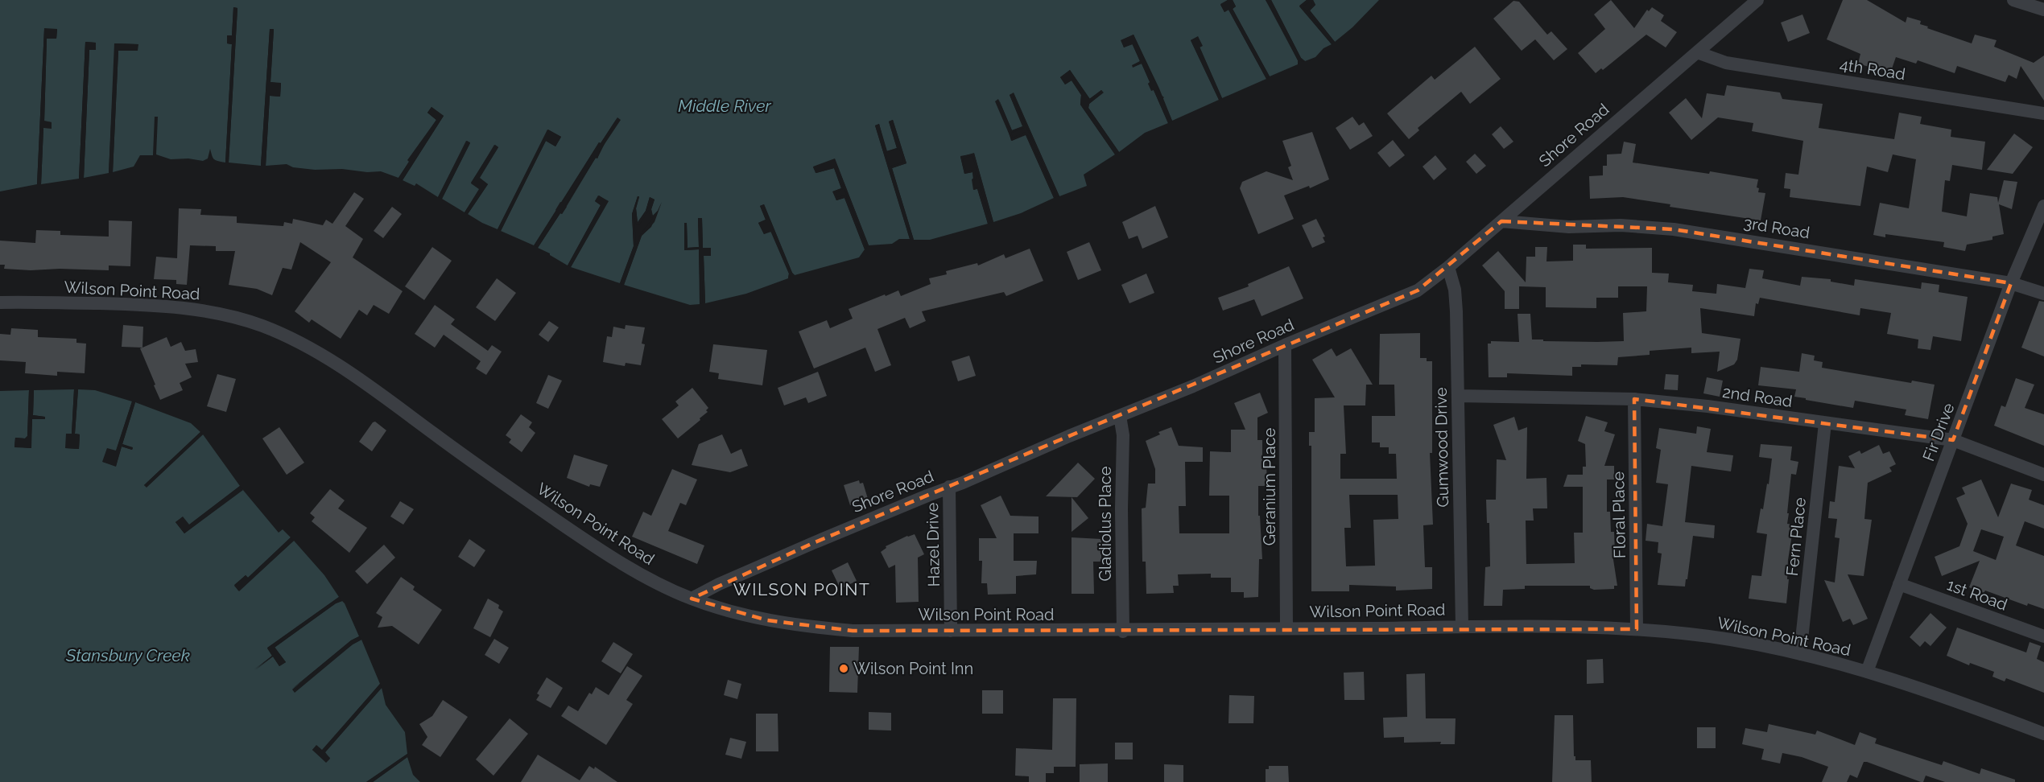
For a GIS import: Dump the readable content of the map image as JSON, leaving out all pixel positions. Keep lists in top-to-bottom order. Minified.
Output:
{"streets":{"street":["4th Road","Shore Road","3rd Road","Wilson Point Road","2nd Road","Fir Drive","Gumwood Drive","Geranium Place","Floral Place","Gladiolus Place","Fern Place","Hazel Drive","1st Road"]},"crossings":[["4th Road","Shore Road"],["Shore Road","3rd Road"],["Shore Road","Wilson Point Road"],["Shore Road","Gumwood Drive"],["Shore Road","Geranium Place"],["Shore Road","Gladiolus Place"],["Shore Road","Hazel Drive"],["3rd Road","Fir Drive"],["Wilson Point Road","Fir Drive"],["Wilson Point Road","Gumwood Drive"],["Wilson Point Road","Geranium Place"],["Wilson Point Road","Floral Place"],["Wilson Point Road","Gladiolus Place"],["Wilson Point Road","Fern Place"],["Wilson Point Road","Hazel Drive"],["2nd Road","Fir Drive"],["2nd Road","Gumwood Drive"],["2nd Road","Floral Place"],["2nd Road","Fern Place"],["Fir Drive","1st Road"]],"districts":["WILSON POINT"],"water":["Middle River","Stansbury Creek"],"places":["Wilson Point Inn"]}
